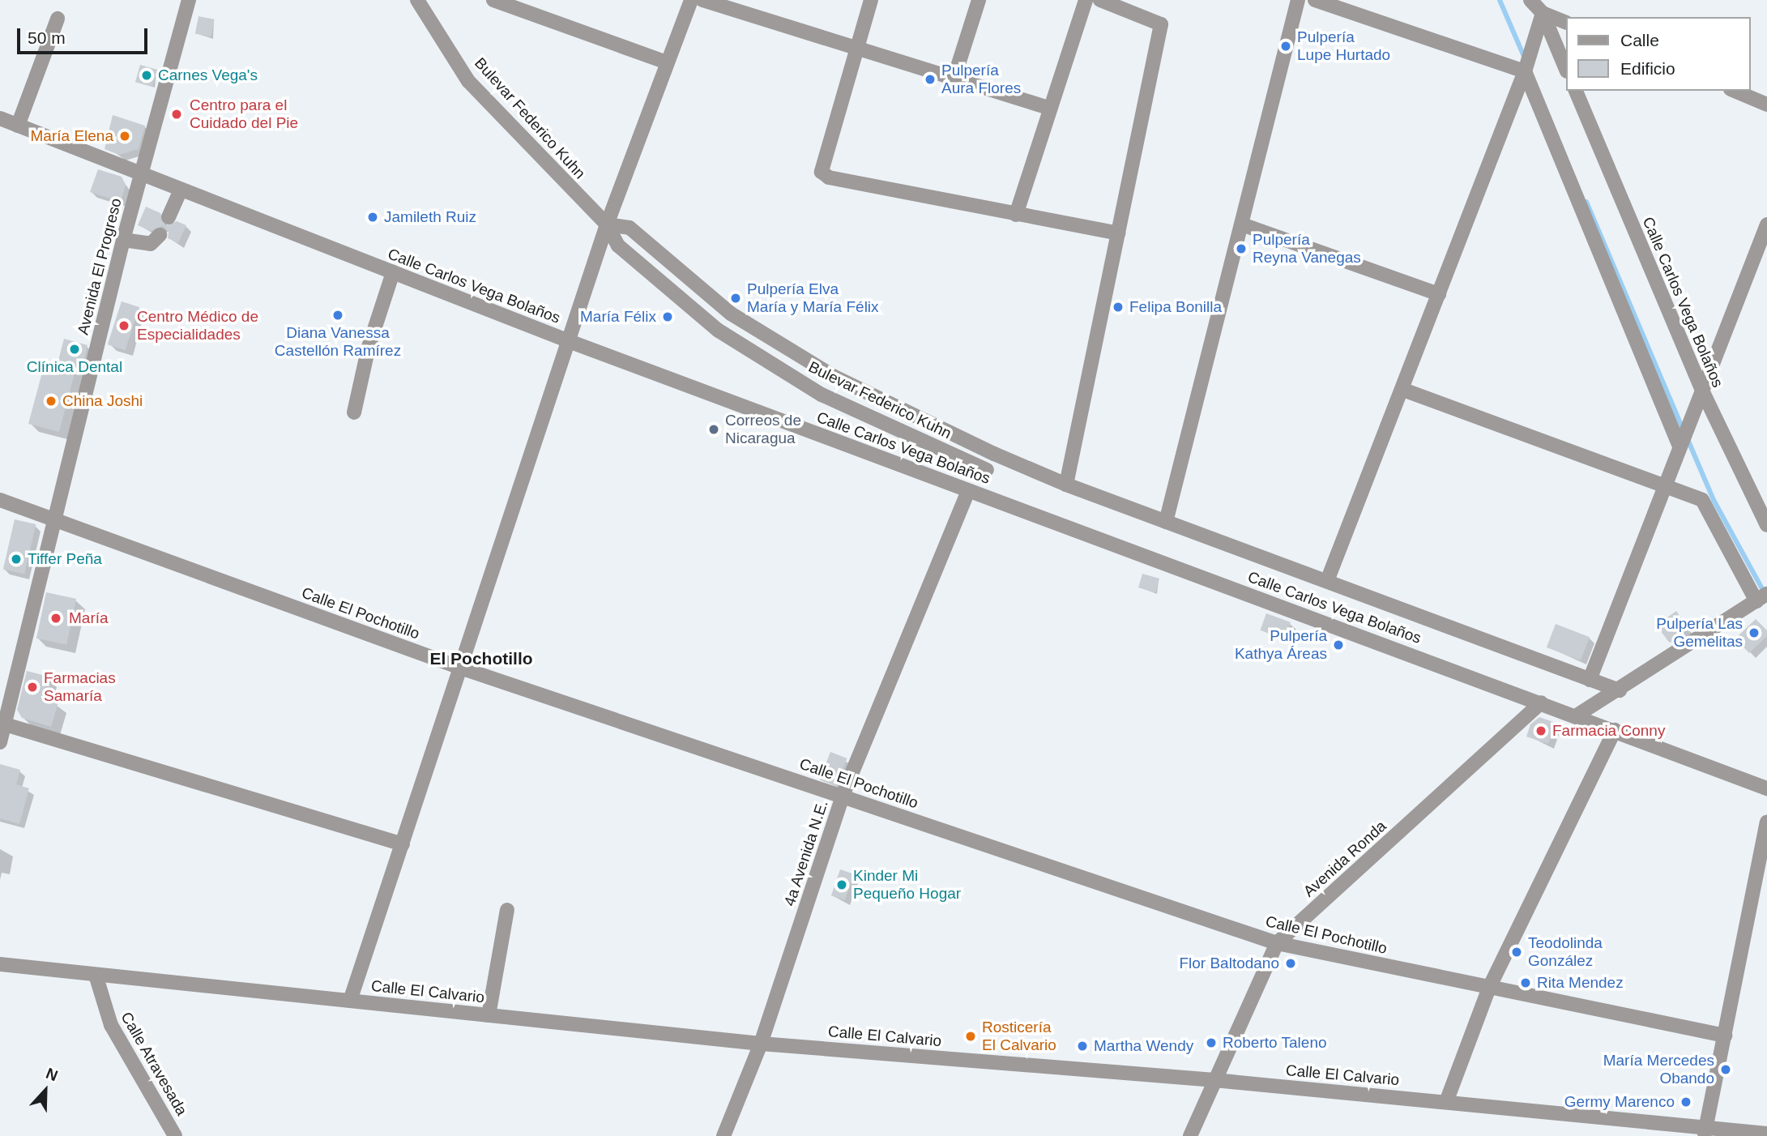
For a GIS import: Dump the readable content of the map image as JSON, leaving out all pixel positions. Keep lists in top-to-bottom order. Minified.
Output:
{"streets":{"street":["Bulevar Federico Kuhn","Avenida El Progreso","Calle Carlos Vega Bolaños","Calle El Pochotillo","4a Avenida N.E.","Avenida Ronda","Calle El Calvario","Calle Atravesada"]},"crossings":[["Bulevar Federico Kuhn","Calle Carlos Vega Bolaños"],["Bulevar Federico Kuhn","4a Avenida N.E."],["Avenida El Progreso","Calle Carlos Vega Bolaños"],["Avenida El Progreso","Calle El Pochotillo"],["Calle Carlos Vega Bolaños","4a Avenida N.E."],["Calle Carlos Vega Bolaños","Avenida Ronda"],["Calle El Pochotillo","4a Avenida N.E."],["Calle El Pochotillo","Avenida Ronda"],["4a Avenida N.E.","Calle El Calvario"],["Avenida Ronda","Calle El Calvario"],["Calle El Calvario","Calle Atravesada"]],"districts":["El Pochotillo"],"places":["Pulpería Lupe Hurtado","Carnes Vega's","Pulpería Aura Flores","Centro para el Cuidado del Pie","María Elena","Jamileth Ruiz","Pulpería Reyna Vanegas","Pulpería Elva María y María Félix","Felipa Bonilla","Diana Vanessa Castellón Ramírez","María Félix","Centro Médico de Especialidades","Clínica Dental","China Joshi","Correos de Nicaragua","Tiffer Peña","María","Pulpería Las Gemelitas","Pulpería Kathya Áreas","Farmacias Samaría","Farmacia Conny","Kinder Mi Pequeño Hogar","Teodolinda González","Flor Baltodano","Rita Mendez","Rosticería El Calvario","Roberto Taleno","Martha Wendy","María Mercedes Obando","Germy Marenco"],"legend":["Calle","Edificio"],"scale_bar":"50 m","north":"top"}
